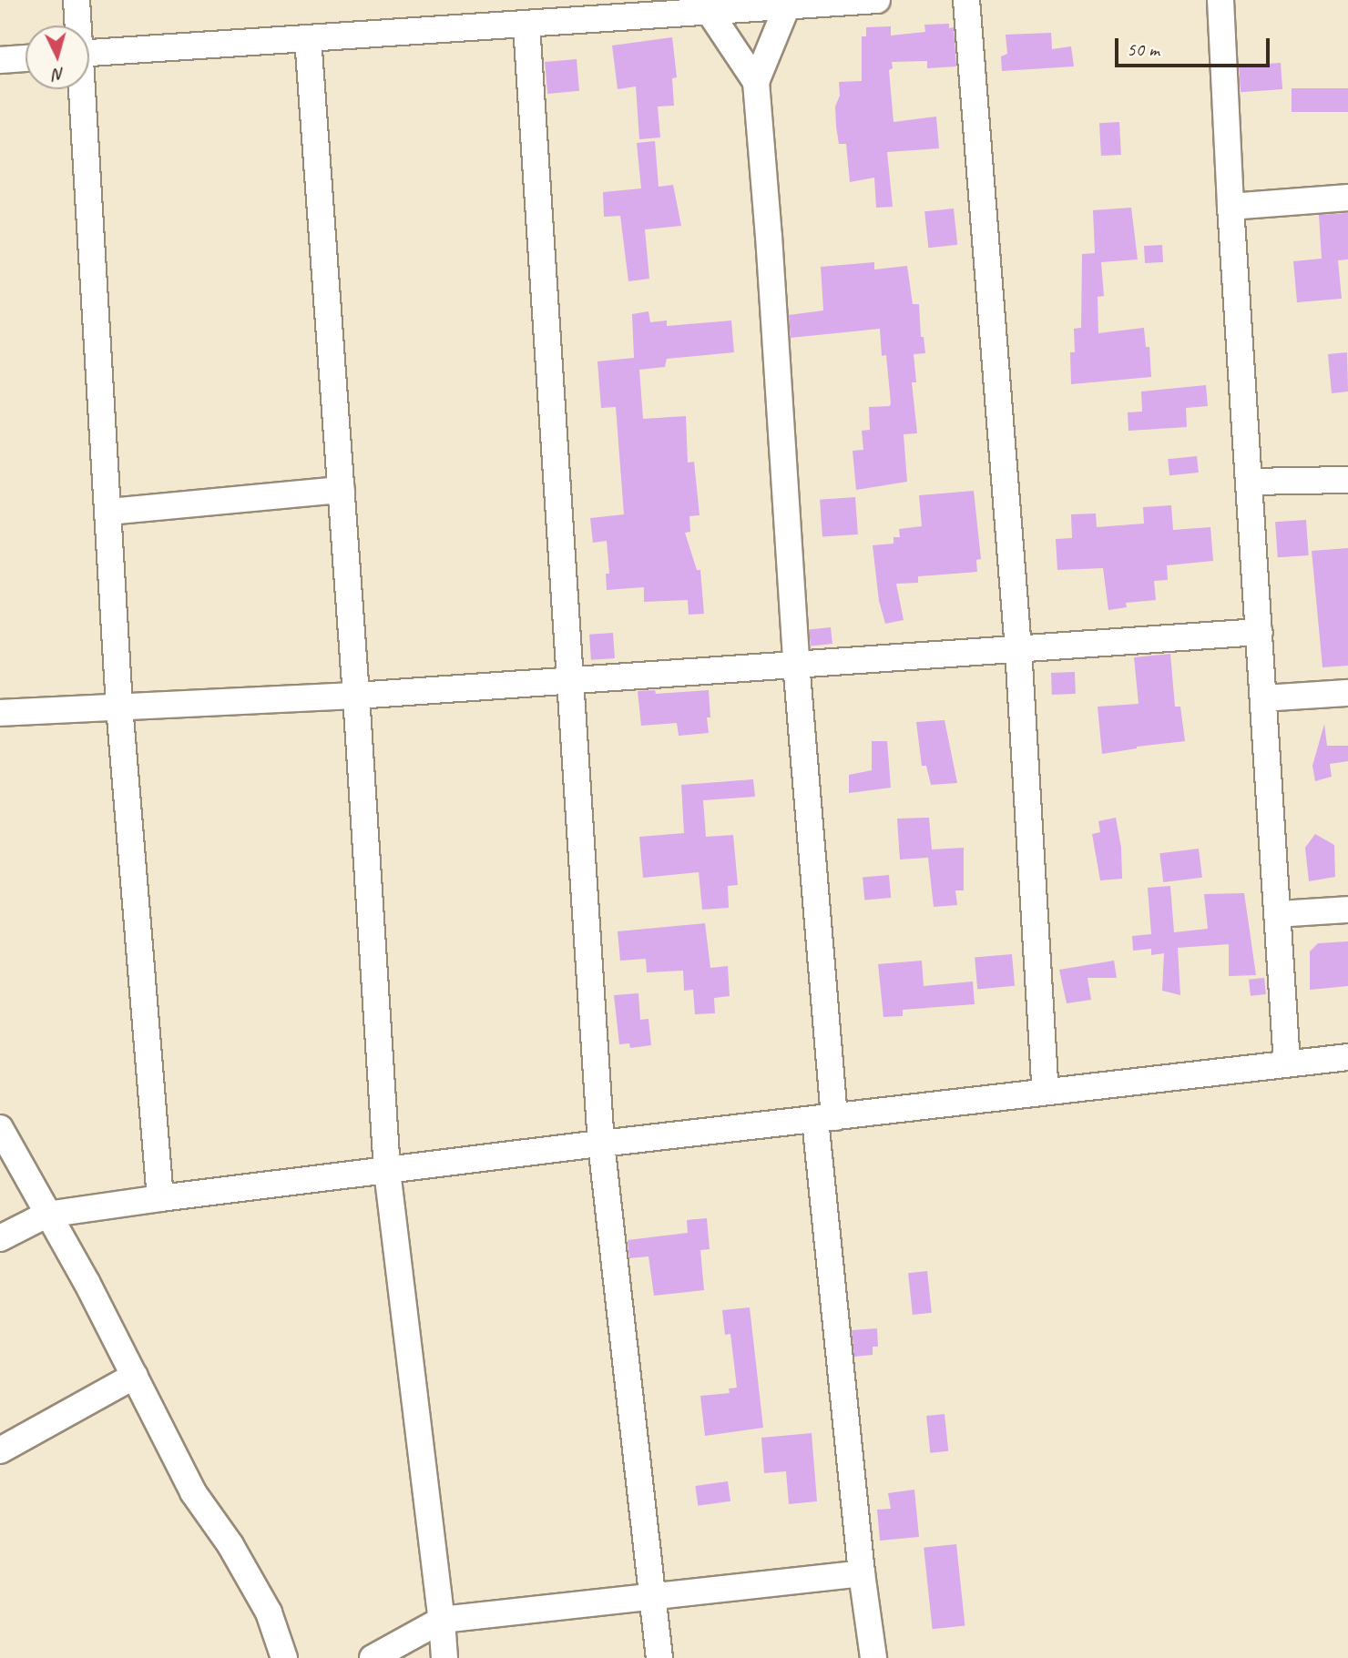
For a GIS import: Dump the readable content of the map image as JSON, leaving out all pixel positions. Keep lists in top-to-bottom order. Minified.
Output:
{"scale_bar":"50 m","north":"bottom"}
